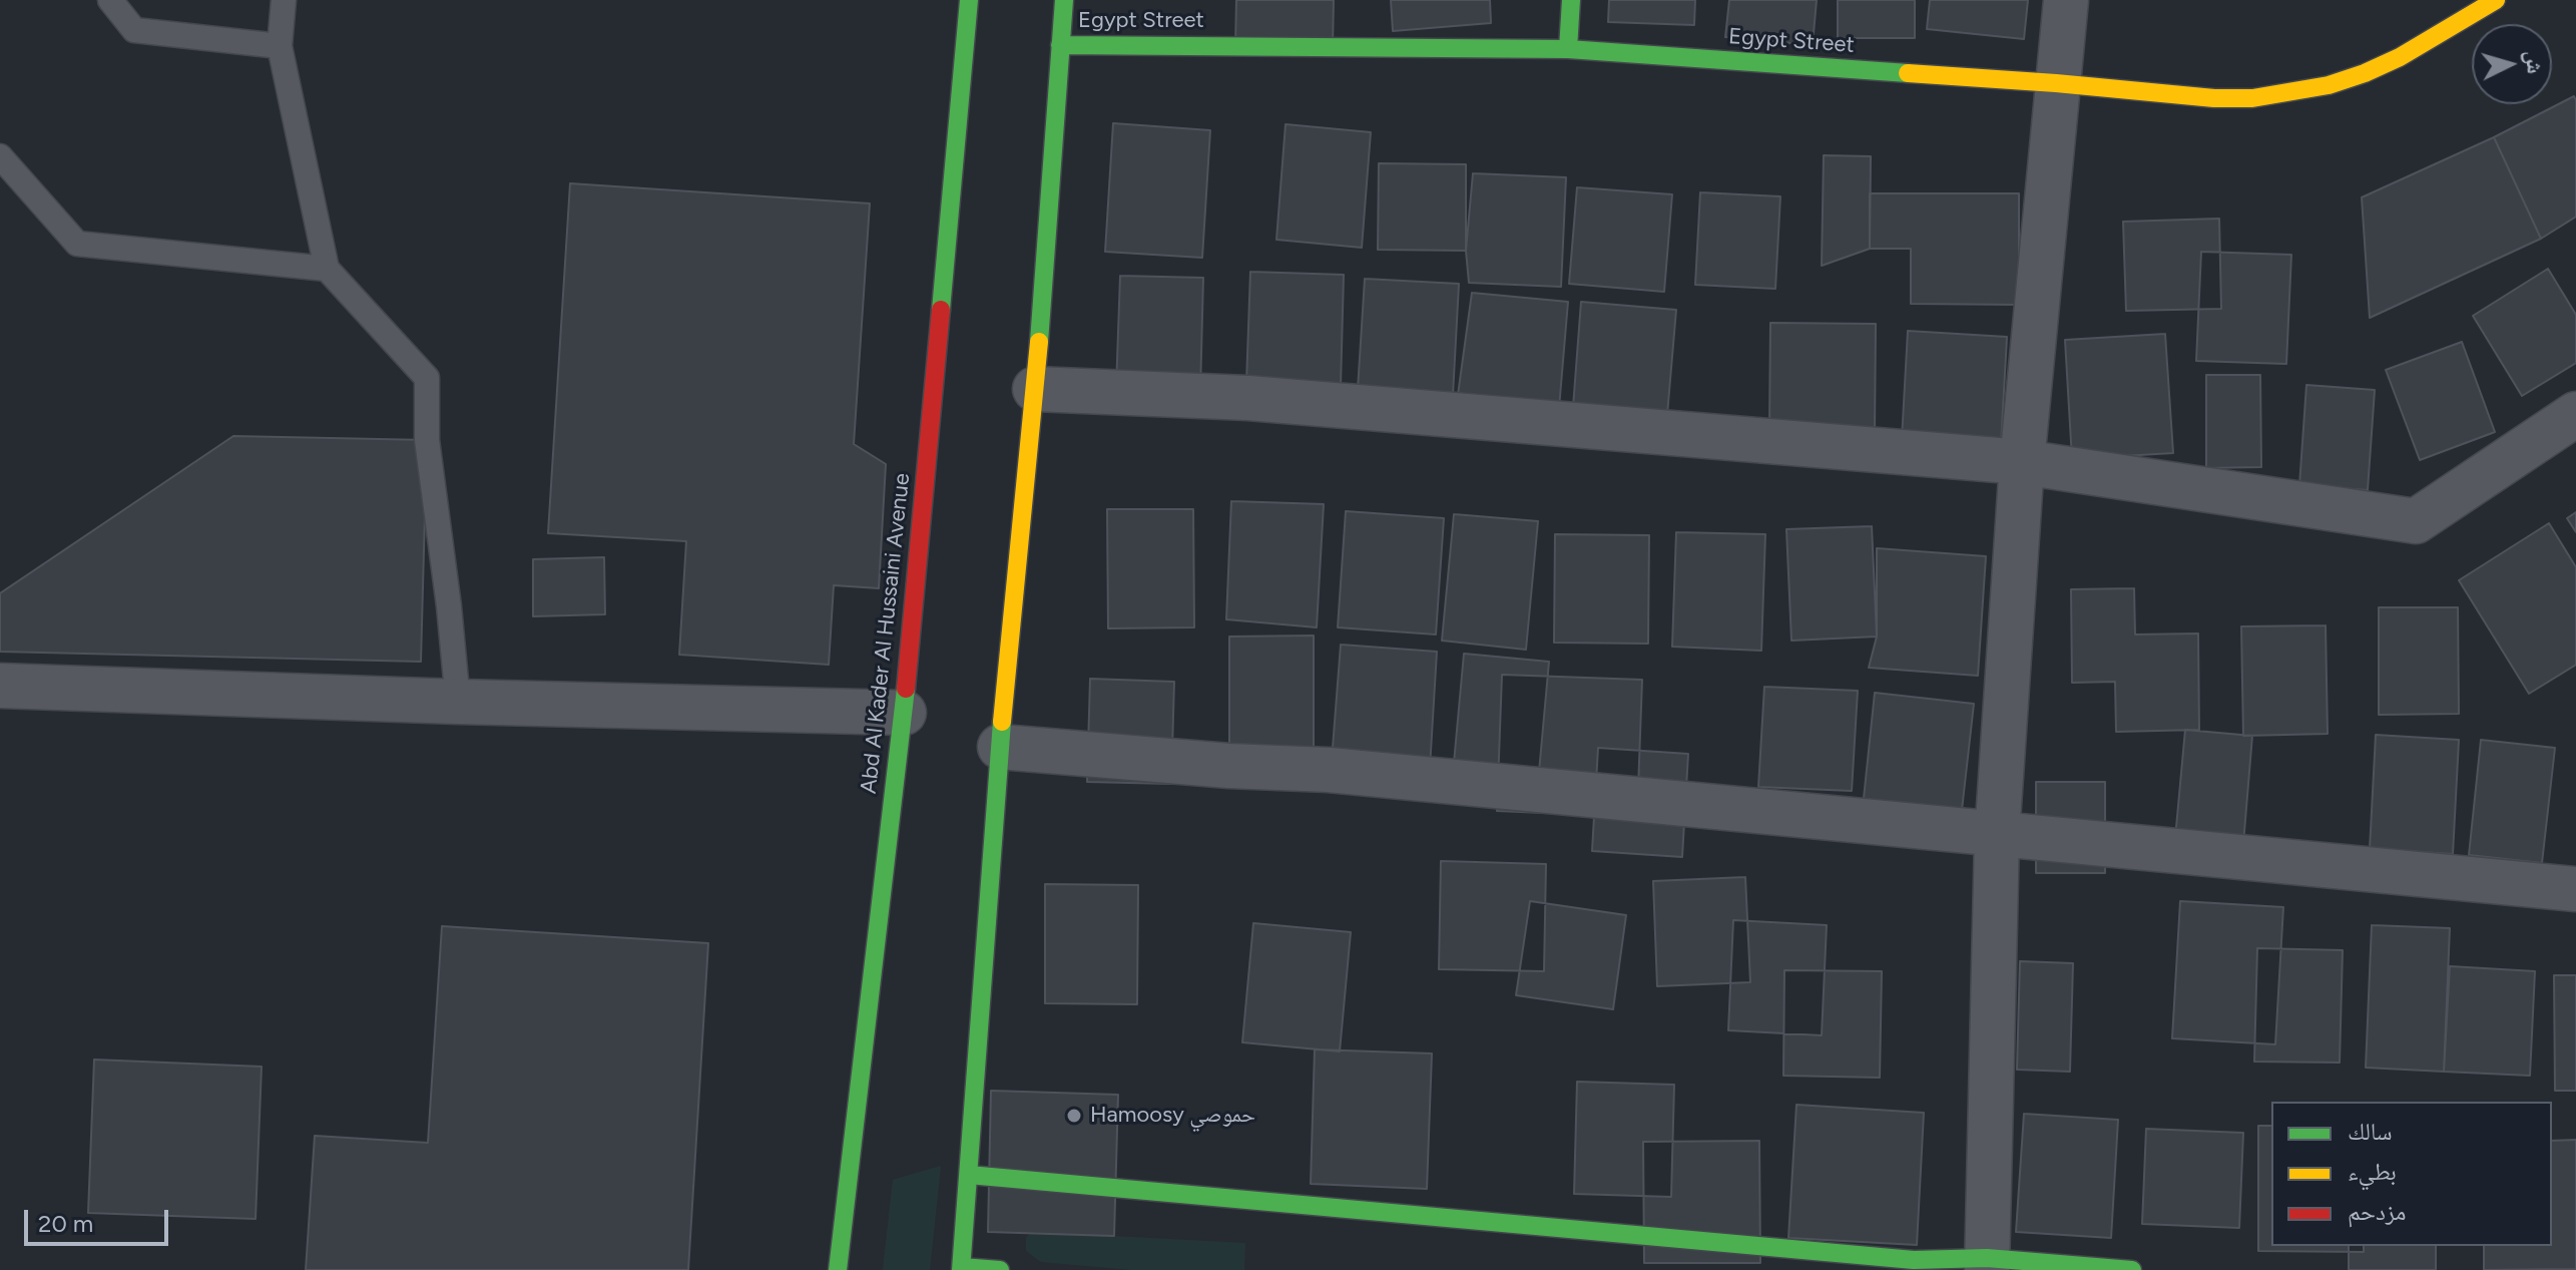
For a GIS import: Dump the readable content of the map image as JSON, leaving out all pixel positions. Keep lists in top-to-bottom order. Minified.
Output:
{"streets":{"street":["Egypt Street","Abd Al Kader Al Hussaini Avenue"]},"places":["Hamoosy حموصي"],"legend":["سالك","بطيء","مزدحم"],"scale_bar":"20 m","north":"right"}
